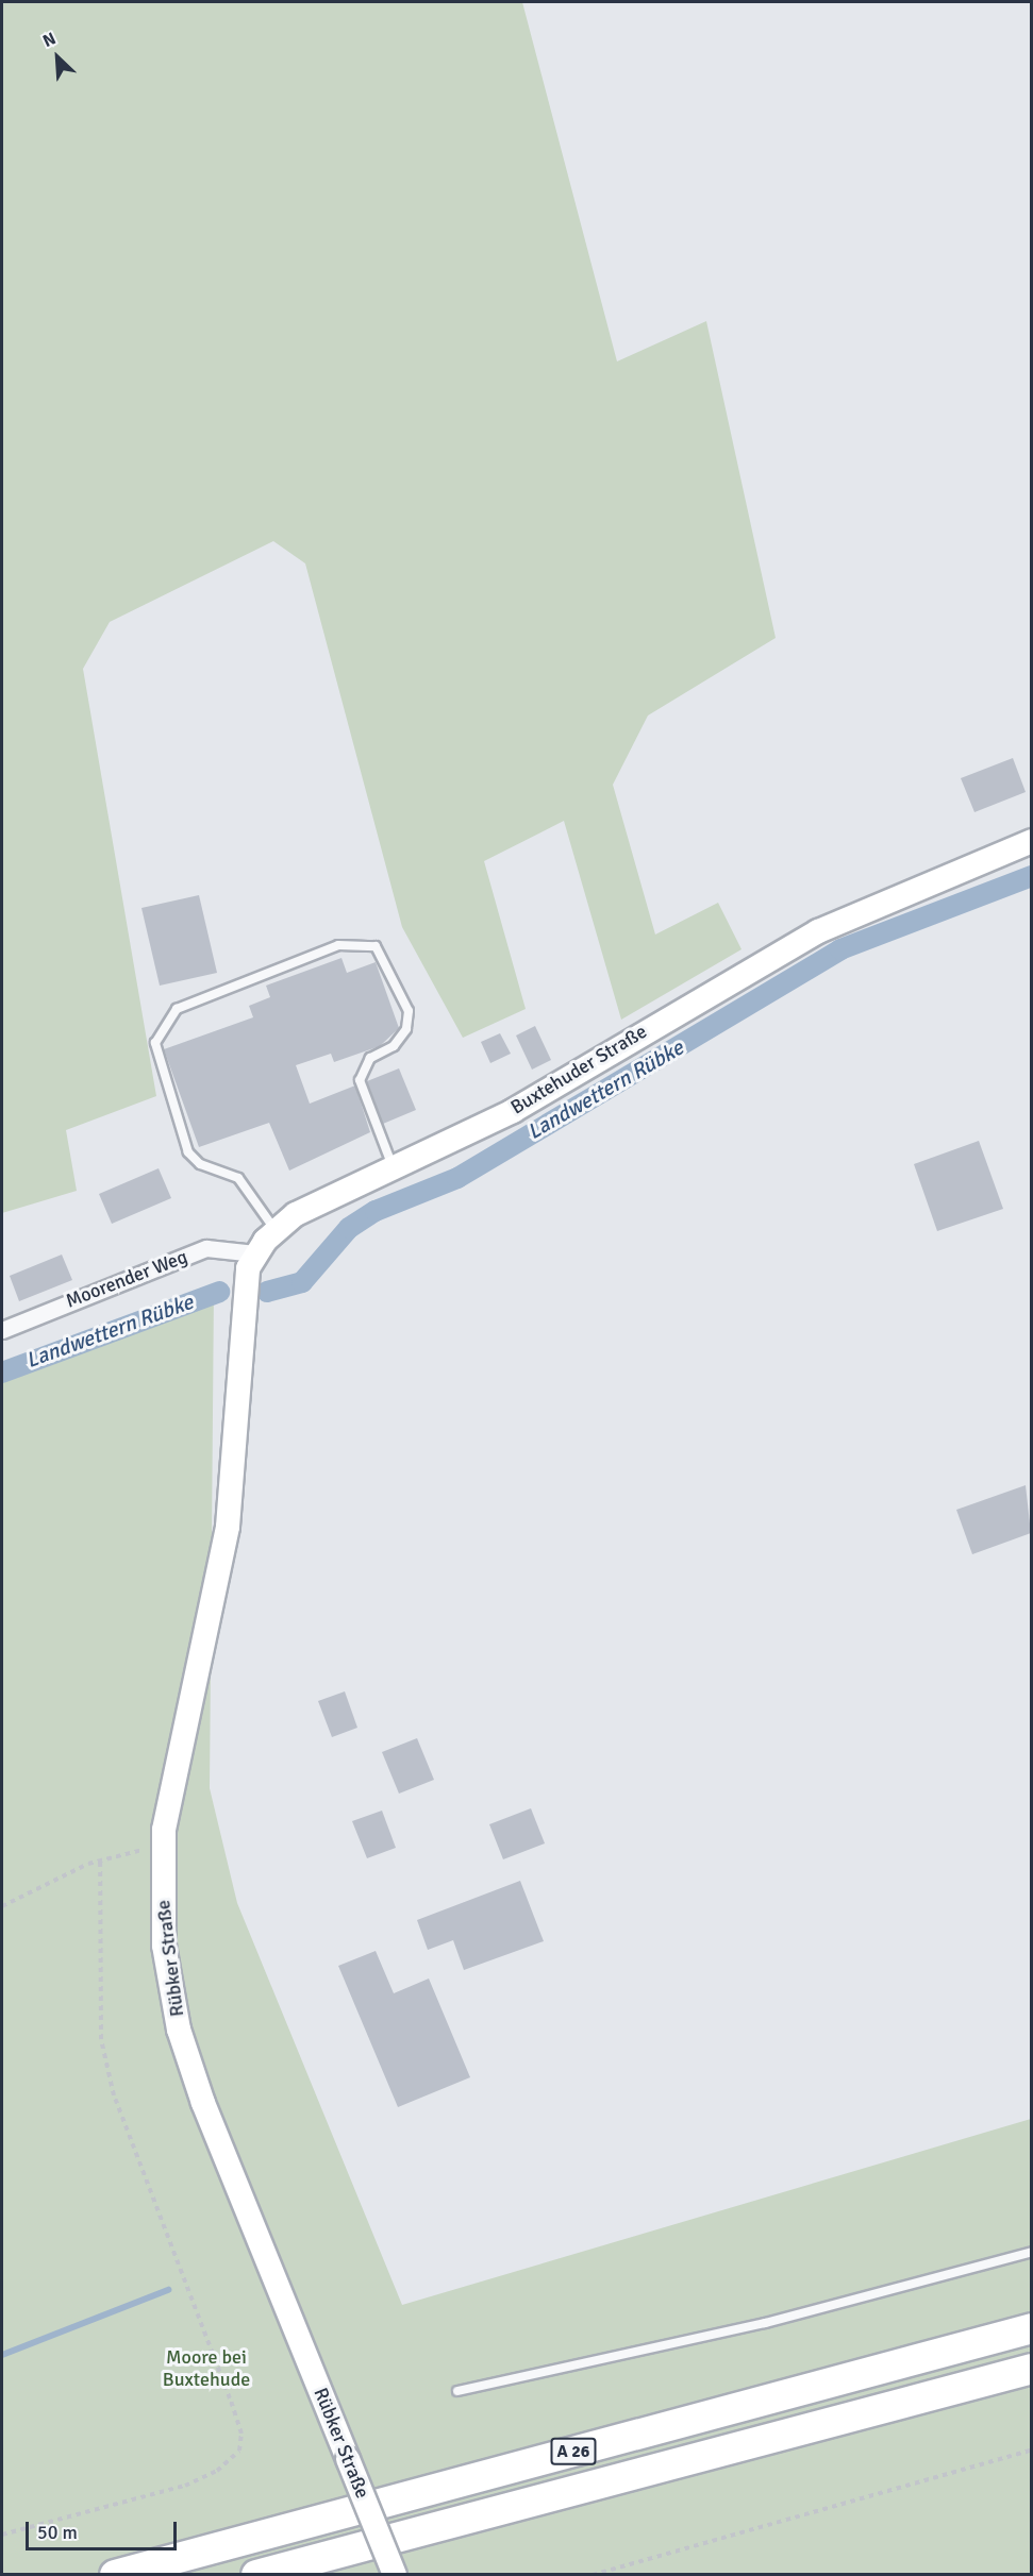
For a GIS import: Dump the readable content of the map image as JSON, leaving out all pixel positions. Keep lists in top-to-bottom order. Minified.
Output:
{"streets":{"highway":["A 26"],"street":["Buxtehuder Straße","Moorender Weg","Rübker Straße"]},"crossings":[["Buxtehuder Straße","Moorender Weg"],["Buxtehuder Straße","Rübker Straße"]],"water":["Landwettern Rübke"],"parks":["Moore bei Buxtehude"],"scale_bar":"50 m","north":"top left"}
